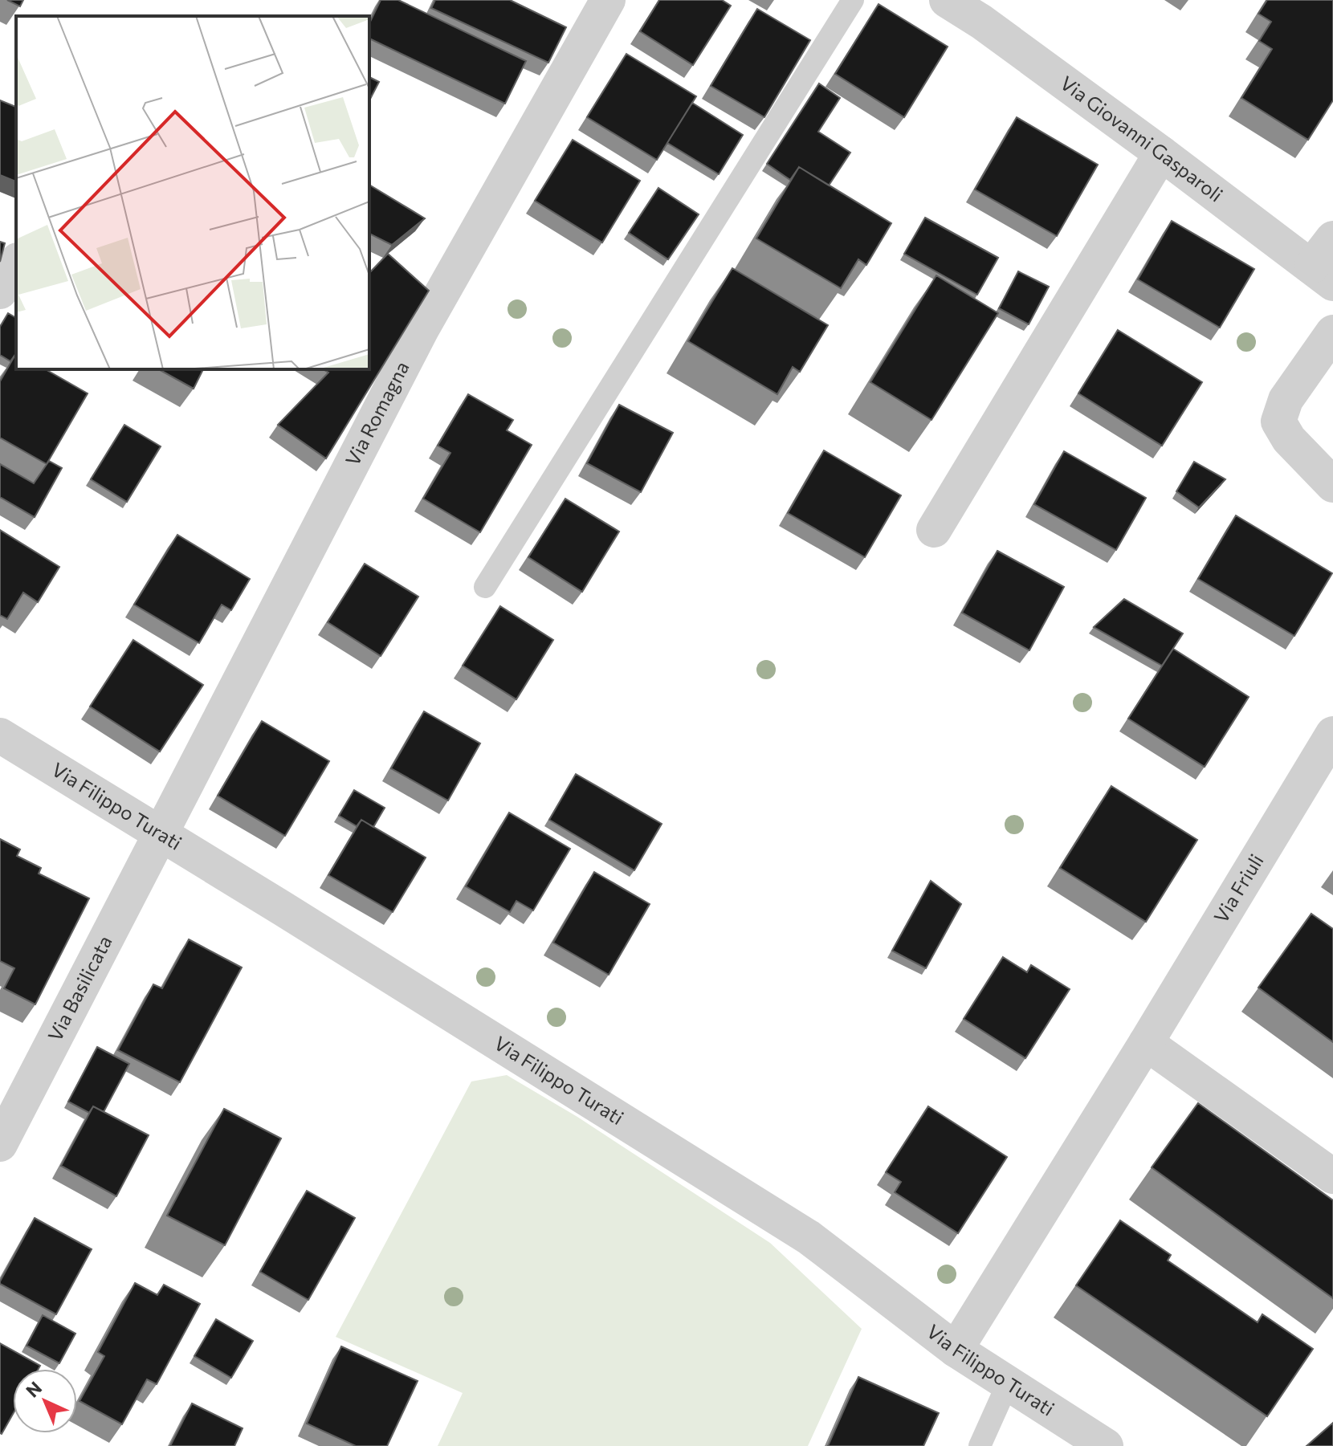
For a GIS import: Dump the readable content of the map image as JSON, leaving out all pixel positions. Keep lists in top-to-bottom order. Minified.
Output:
{"streets":{"street":["Via Giovanni Gasparoli","Via Romagna","Via Filippo Turati","Via Friuli","Via Basilicata"]},"crossings":[["Via Romagna","Via Filippo Turati"],["Via Romagna","Via Basilicata"],["Via Filippo Turati","Via Friuli"],["Via Filippo Turati","Via Basilicata"]],"north":"top left"}
